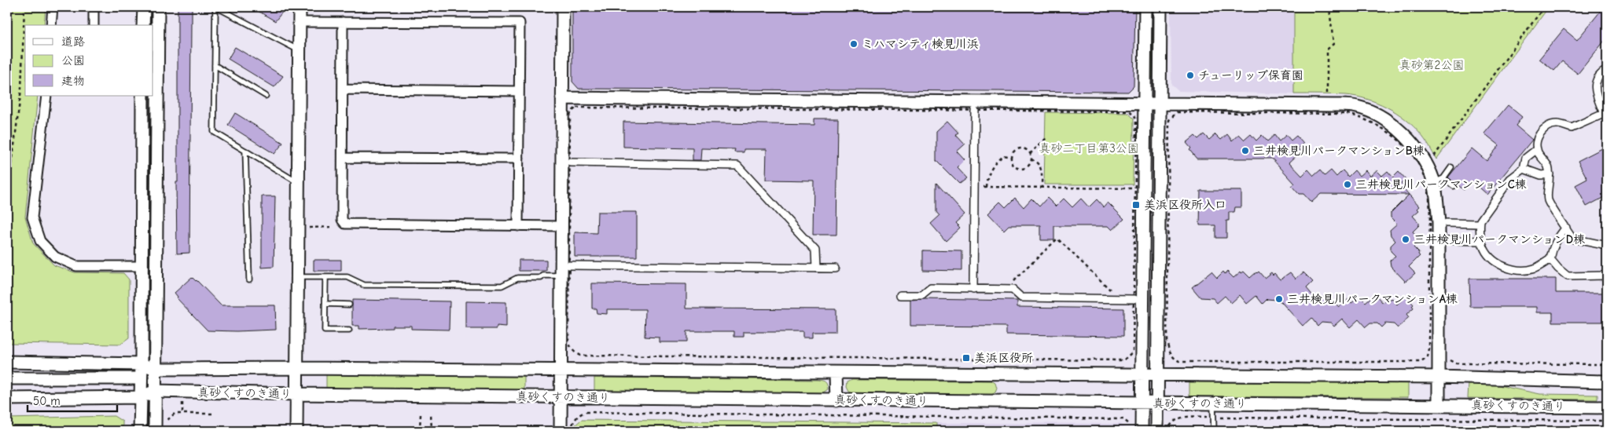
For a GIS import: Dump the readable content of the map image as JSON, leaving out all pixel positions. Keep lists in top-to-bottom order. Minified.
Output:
{"streets":{"street":["真砂くすのき通り"]},"parks":["真砂第2公園","真砂二丁目第3公園"],"places":{"other":["ミハマシティ検見川浜","チューリップ保育園","三井検見川パークマンションB棟","三井検見川パークマンションC棟","三井検見川パークマンションD棟","三井検見川パークマンションA棟"],"transit":["美浜区役所入口","美浜区役所"]},"legend":["道路","公園","建物"],"scale_bar":"50 m"}
